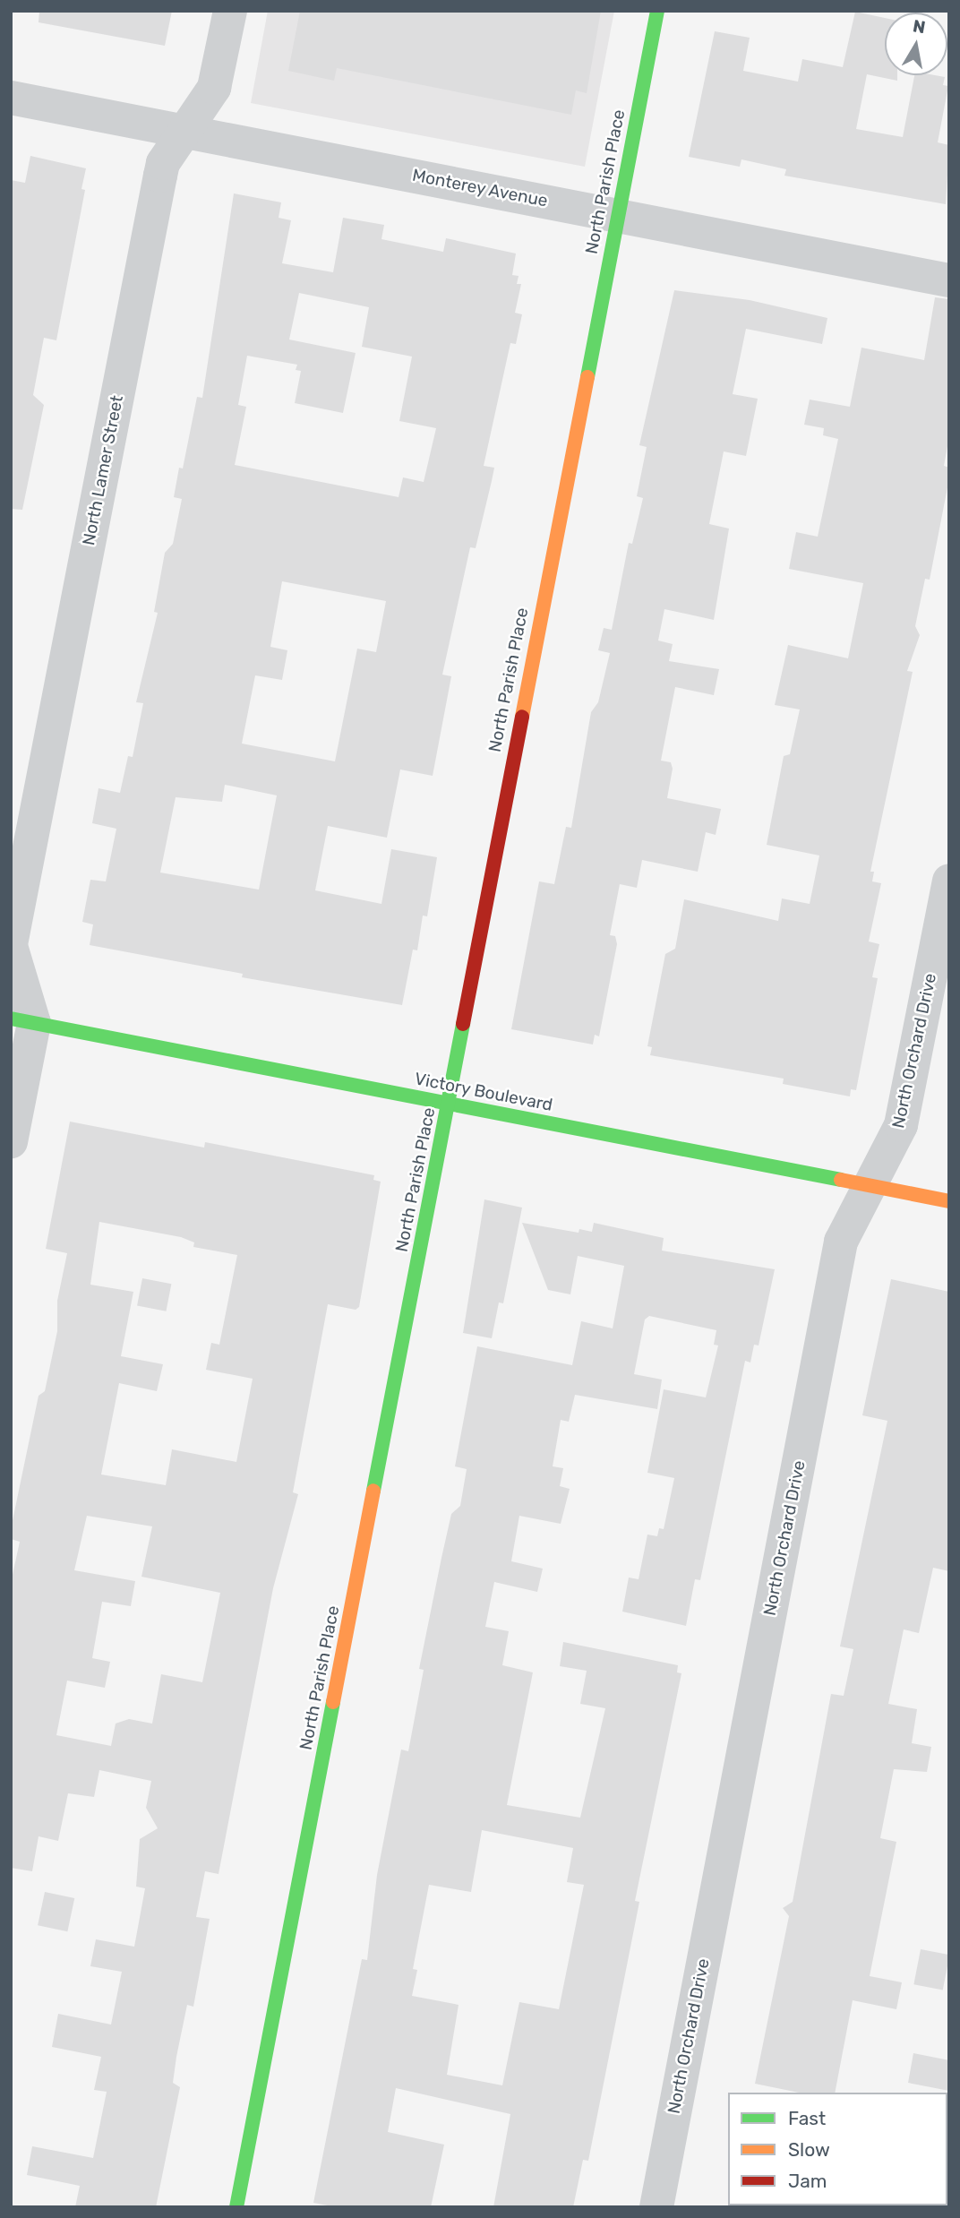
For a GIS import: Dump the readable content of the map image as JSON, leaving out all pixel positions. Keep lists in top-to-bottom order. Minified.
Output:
{"streets":{"street":["North Parish Place","Monterey Avenue","North Lamer Street","North Orchard Drive","Victory Boulevard"]},"crossings":[["North Parish Place","Monterey Avenue"],["North Parish Place","Victory Boulevard"],["Monterey Avenue","North Lamer Street"],["North Lamer Street","Victory Boulevard"],["North Orchard Drive","Victory Boulevard"]],"legend":["Fast","Slow","Jam"],"north":"top"}
